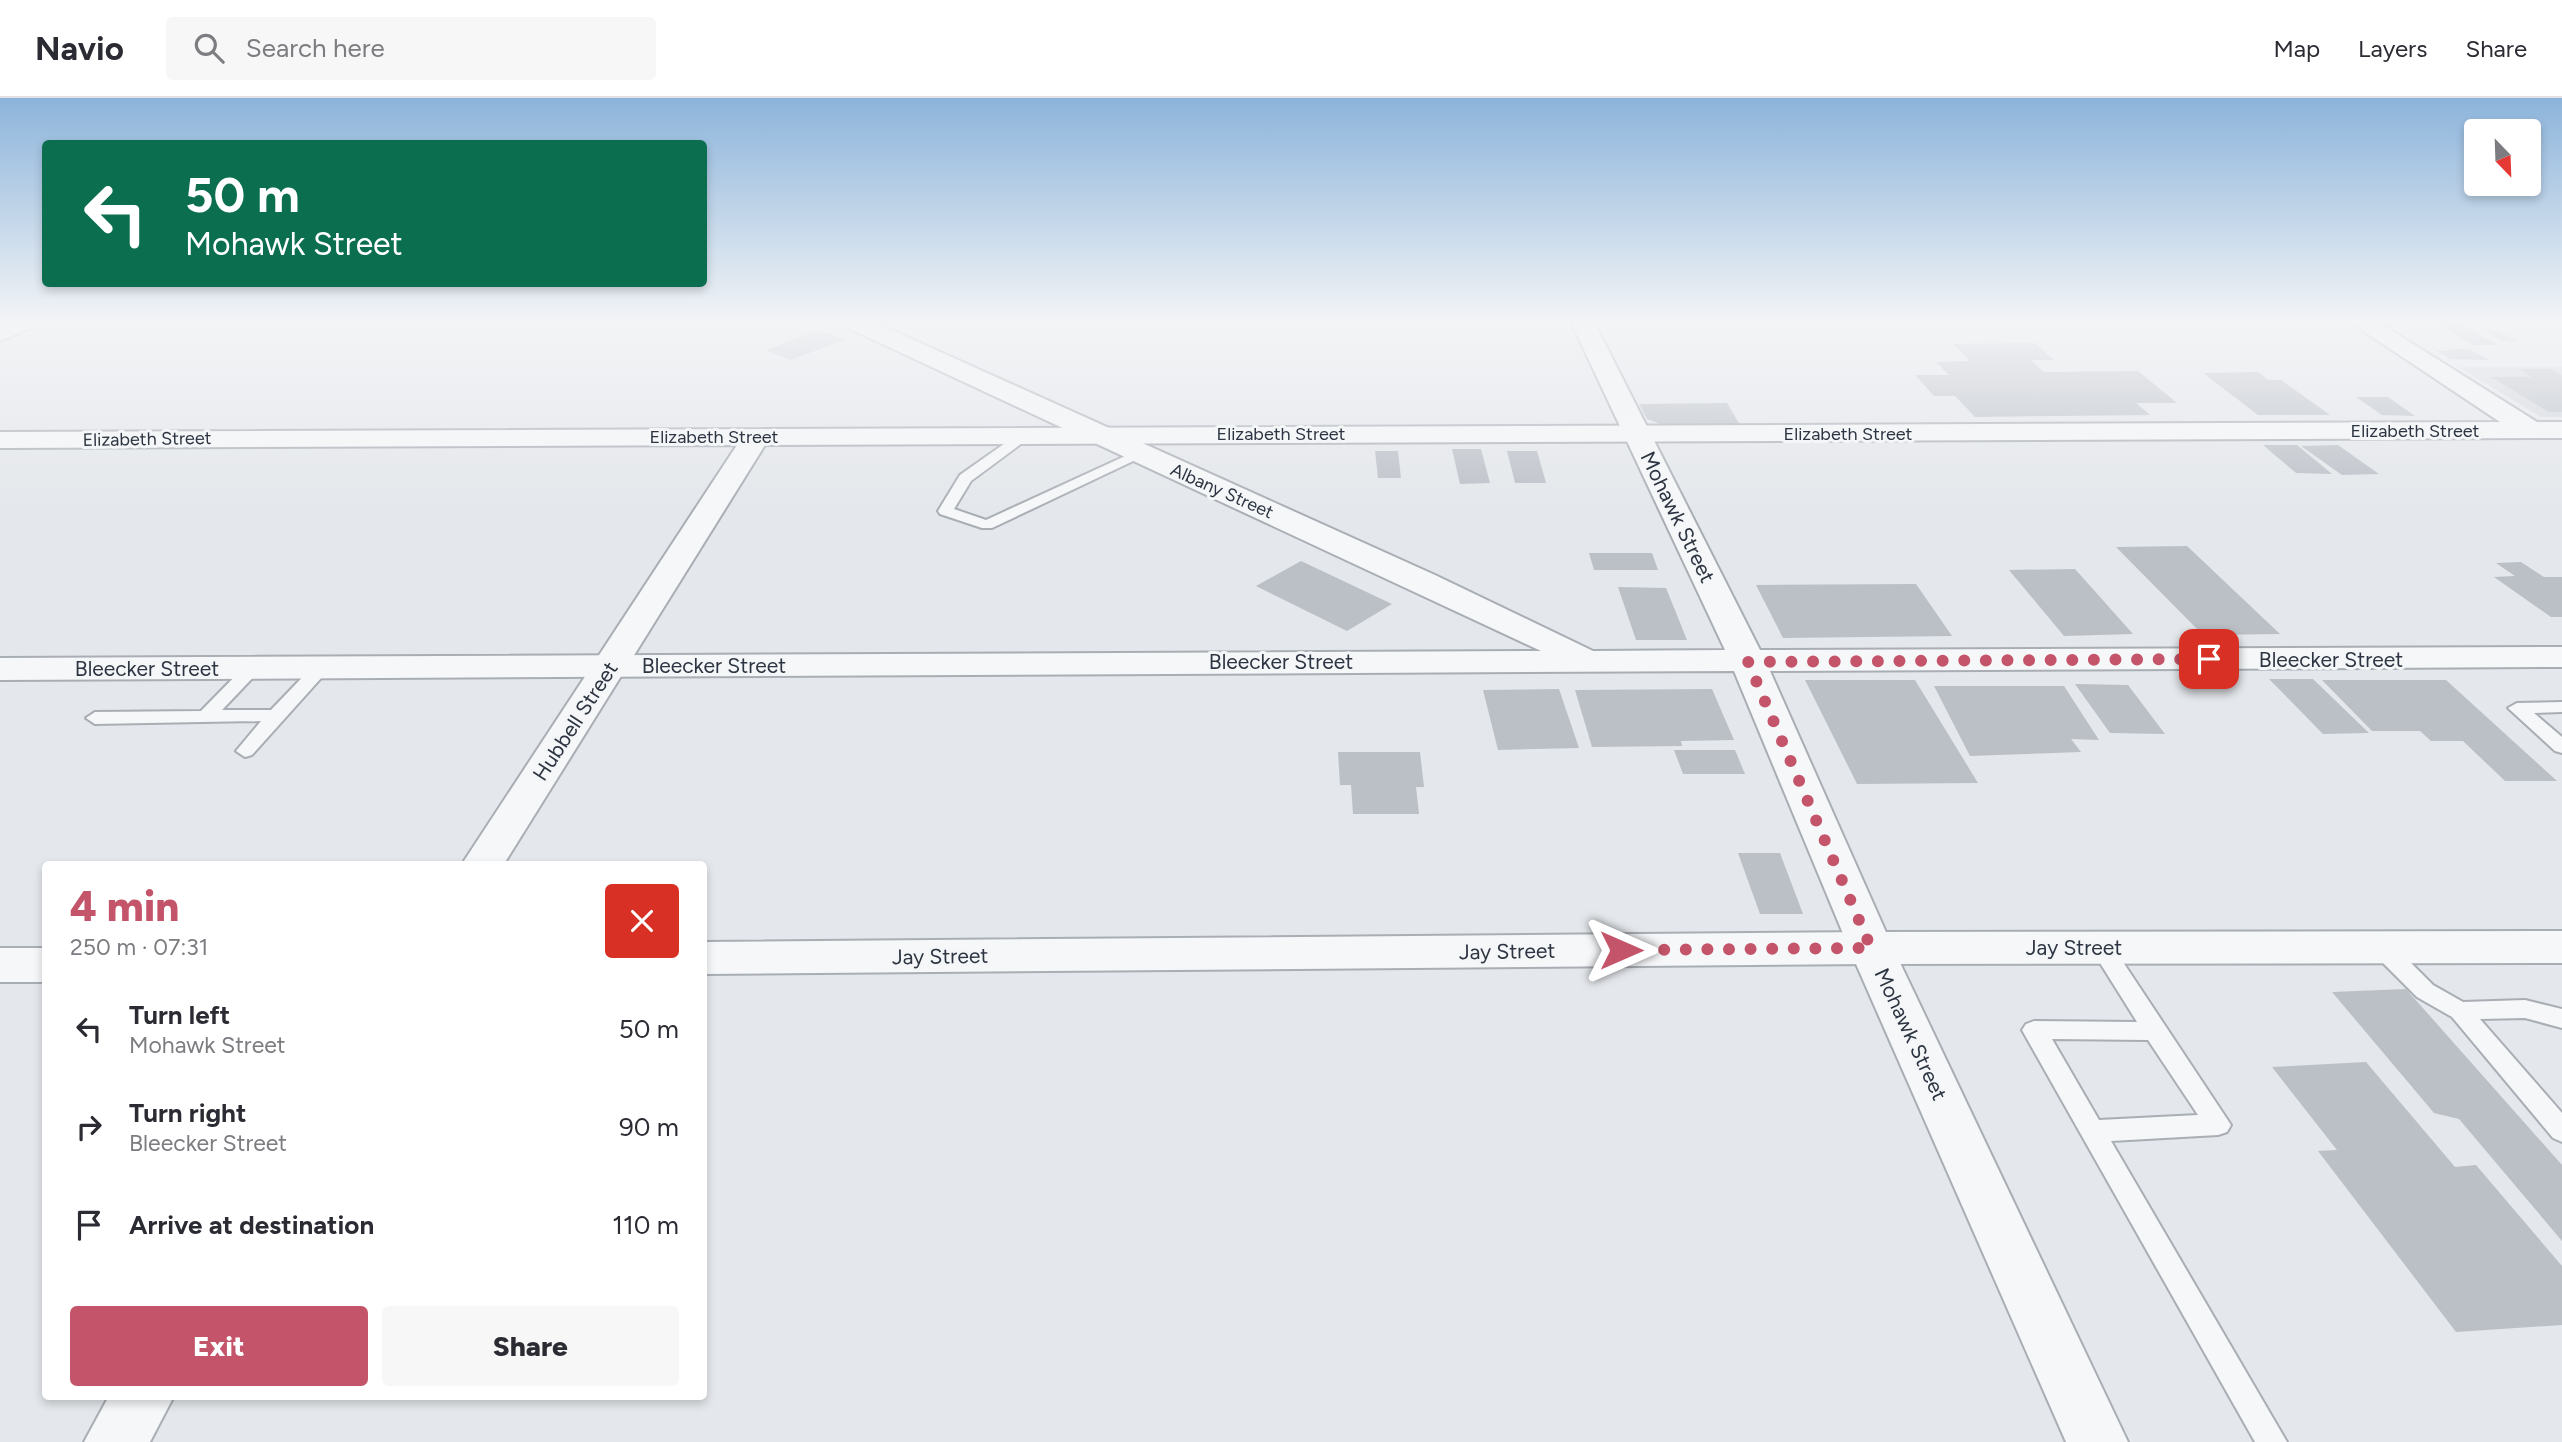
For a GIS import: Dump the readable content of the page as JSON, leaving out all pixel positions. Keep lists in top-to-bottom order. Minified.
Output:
{"streets":{"street":["Elizabeth Street","Albany Street","Mohawk Street","Bleecker Street","Hubbell Street","Jay Street"]},"crossings":[["Elizabeth Street","Albany Street"],["Elizabeth Street","Mohawk Street"],["Elizabeth Street","Hubbell Street"],["Albany Street","Bleecker Street"],["Mohawk Street","Bleecker Street"],["Mohawk Street","Jay Street"],["Bleecker Street","Hubbell Street"]],"north":"bottom right","page":{"header":"Navio","search":"Search here","nav":["Map","Layers","Share"],"turn":["50 m","Mohawk Street"],"heading":["4 min","250 m · 07:31"],"list":[{"name":"Turn left","note":"Mohawk Street","value":"50 m"},{"name":"Turn right","note":"Bleecker Street","value":"90 m"},{"name":"Arrive at destination","value":"110 m"}],"buttons":["Exit","Share"]}}
